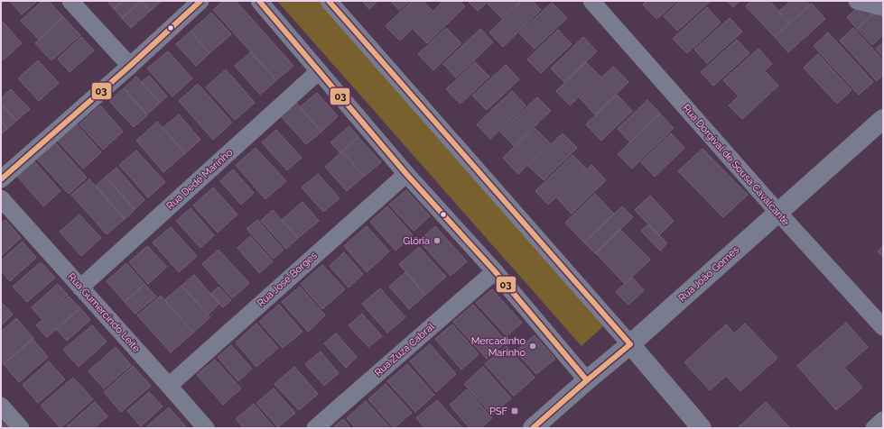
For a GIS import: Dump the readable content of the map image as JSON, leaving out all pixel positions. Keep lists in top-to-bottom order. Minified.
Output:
{"streets":{"street":["Rua Dorgival de Sousa Cavalcante","Rua Dedé Marinho","Rua João Gomes","Rua José Borges","Rua Gumercindo Leite","Rua Zuza Cabral"]},"crossings":[["Rua Dorgival de Sousa Cavalcante","Rua João Gomes"],["Rua Dedé Marinho","Rua Gumercindo Leite"],["Rua José Borges","Rua Gumercindo Leite"]],"places":{"other":["Glória","Mercadinho Marinho"],"transit":["PSF"]},"lines":["transit line 03"]}
